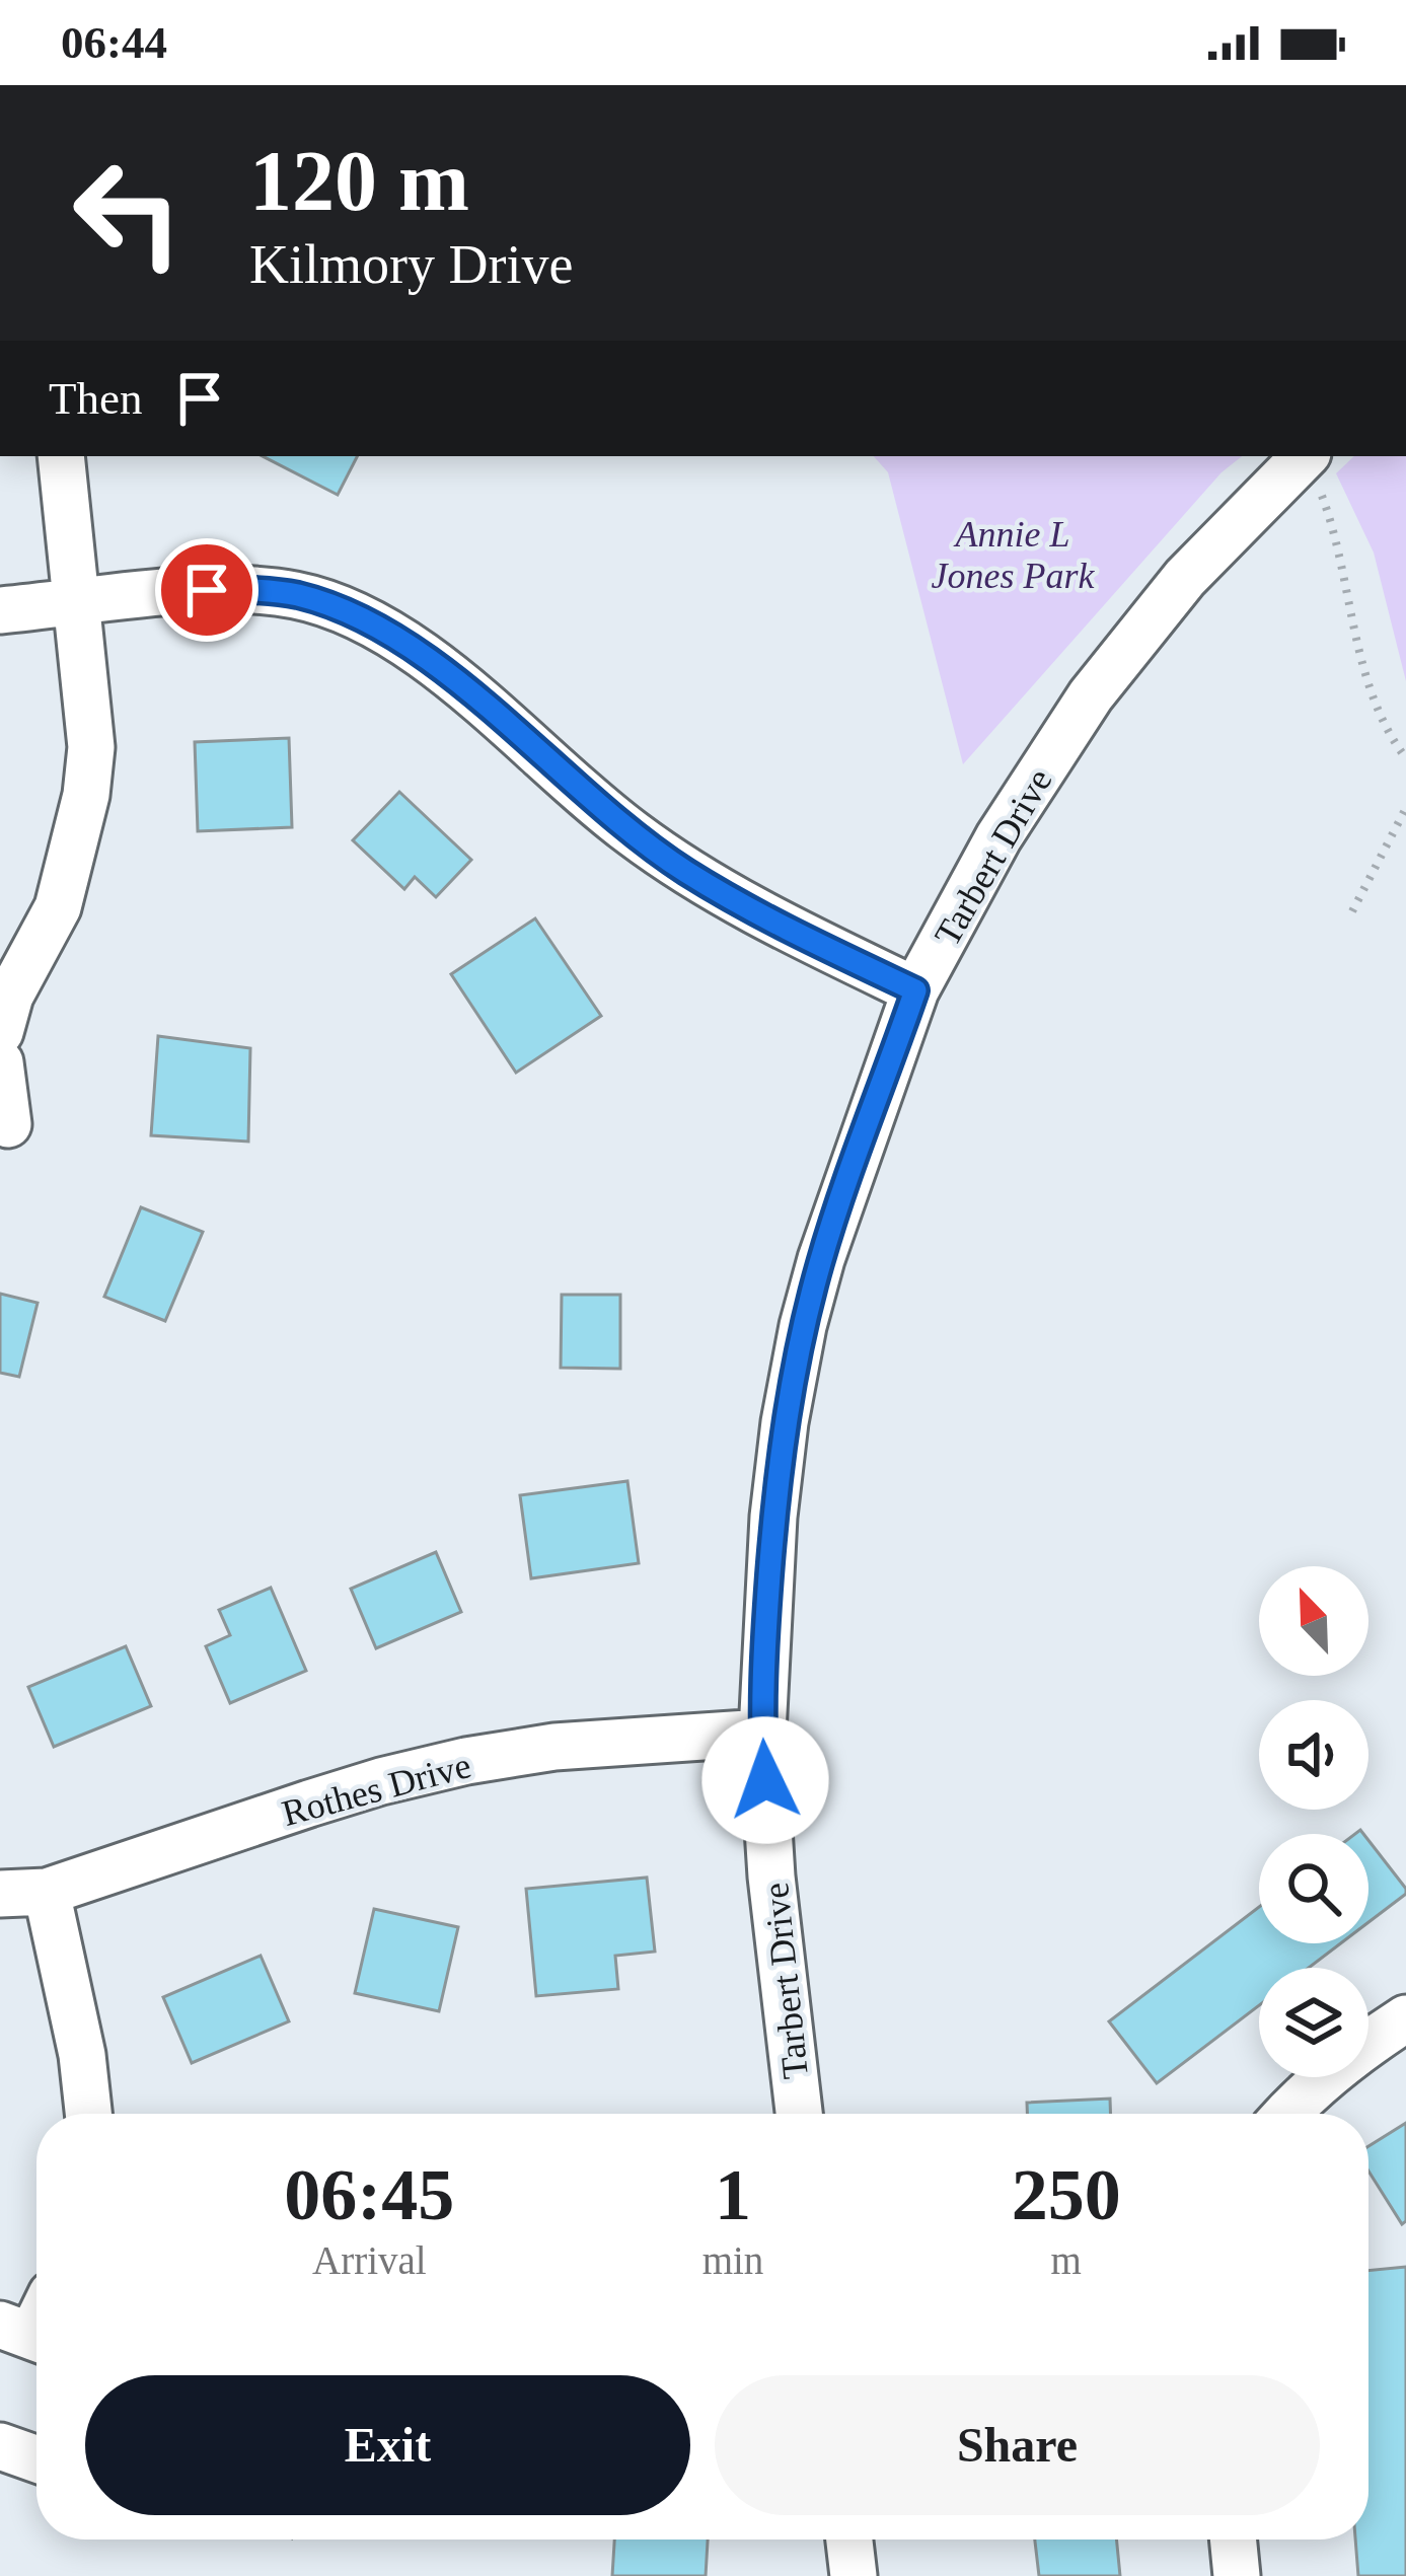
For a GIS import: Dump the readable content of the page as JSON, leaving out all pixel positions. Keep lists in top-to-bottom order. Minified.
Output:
{"streets":{"street":["Tarbert Drive","Rothes Drive"]},"crossings":[["Tarbert Drive","Rothes Drive"]],"parks":["Annie L Jones Park"],"north":"top left","page":{"status":"06:44","turn":["120 m","Kilmory Drive"],"then":"Then","eta":["06:45","Arrival","1","min","250","m"],"buttons":["Exit","Share"]}}
